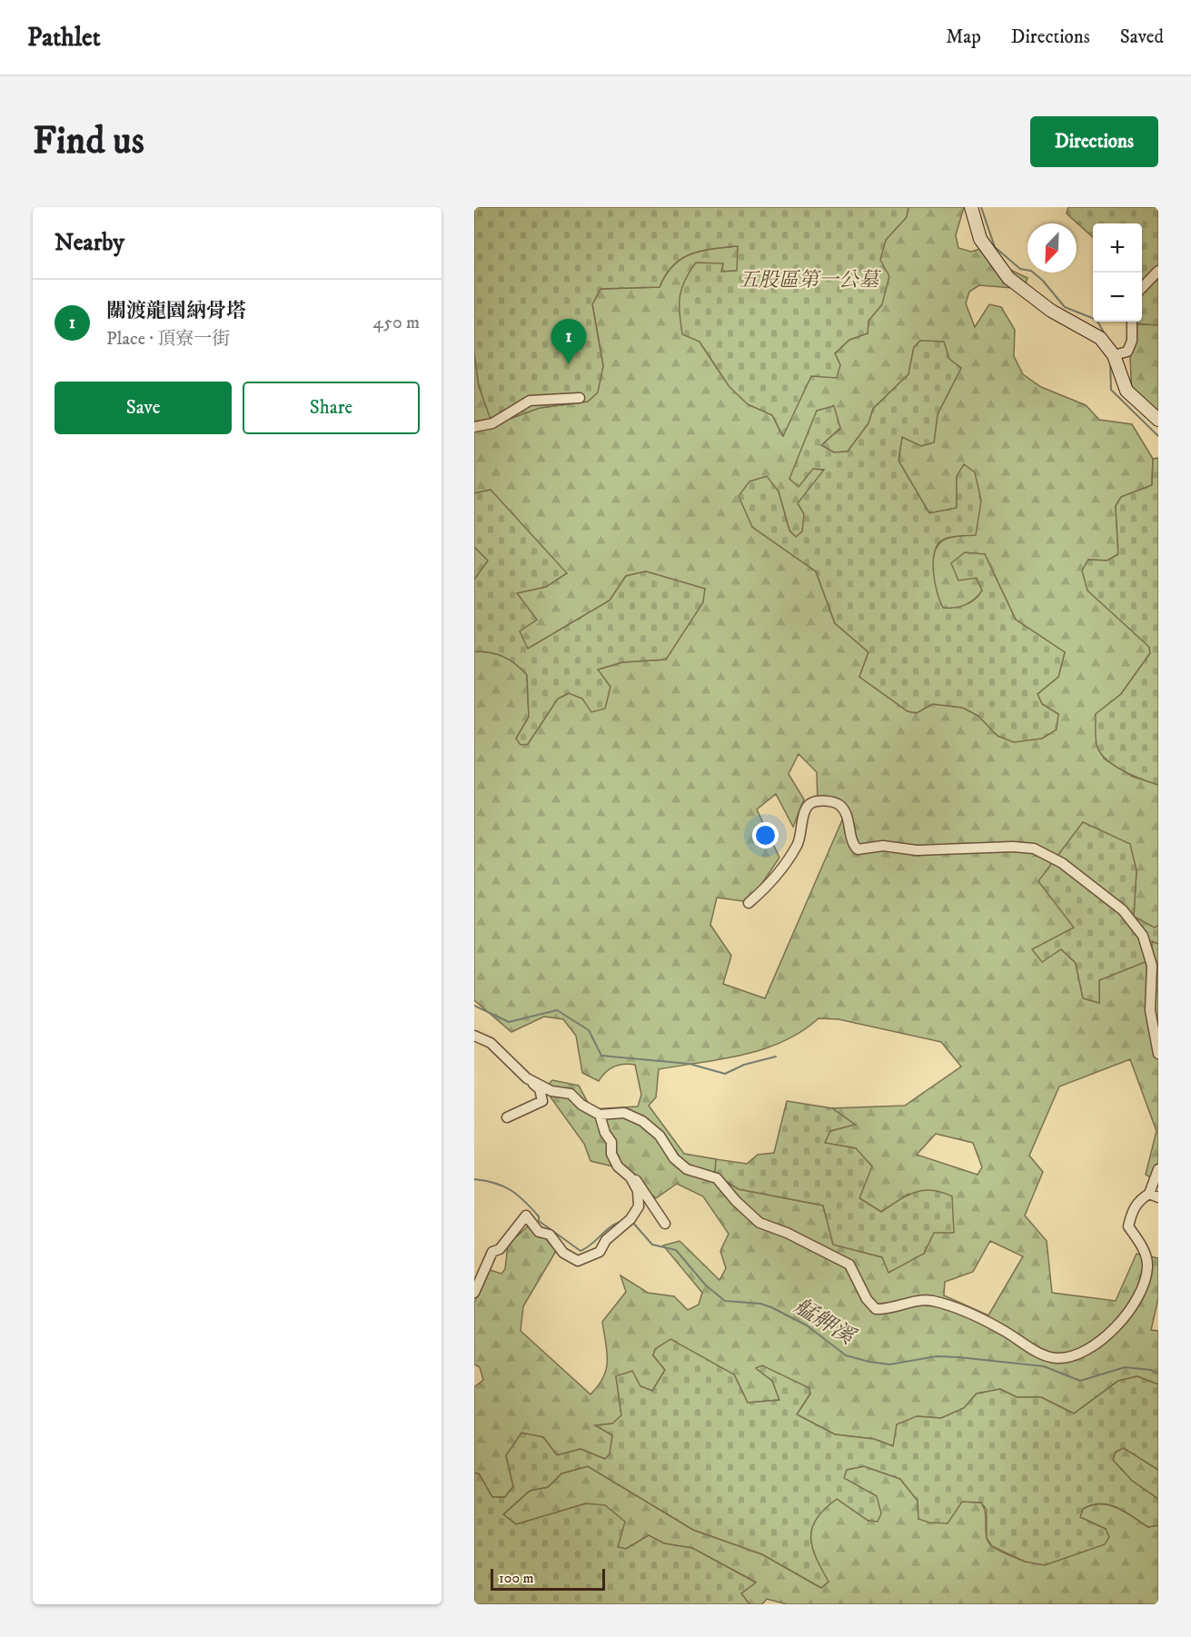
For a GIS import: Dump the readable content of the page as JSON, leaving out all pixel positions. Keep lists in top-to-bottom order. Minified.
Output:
{"water":["艋舺溪"],"parks":["五股區第一公墓"],"scale_bar":"100 m","north":"bottom left","page":{"header":"Pathlet","nav":["Map","Directions","Saved"],"buttons":["Directions",["Save","Share"]],"title":"Find us","heading":"Nearby","map_buttons":["+","−"],"list":[{"mark":"1","name":"關渡龍園納骨塔","note":"Place · 頂寮一街","value":"450 m"}],"pins":"1","scale":"100 m"}}
